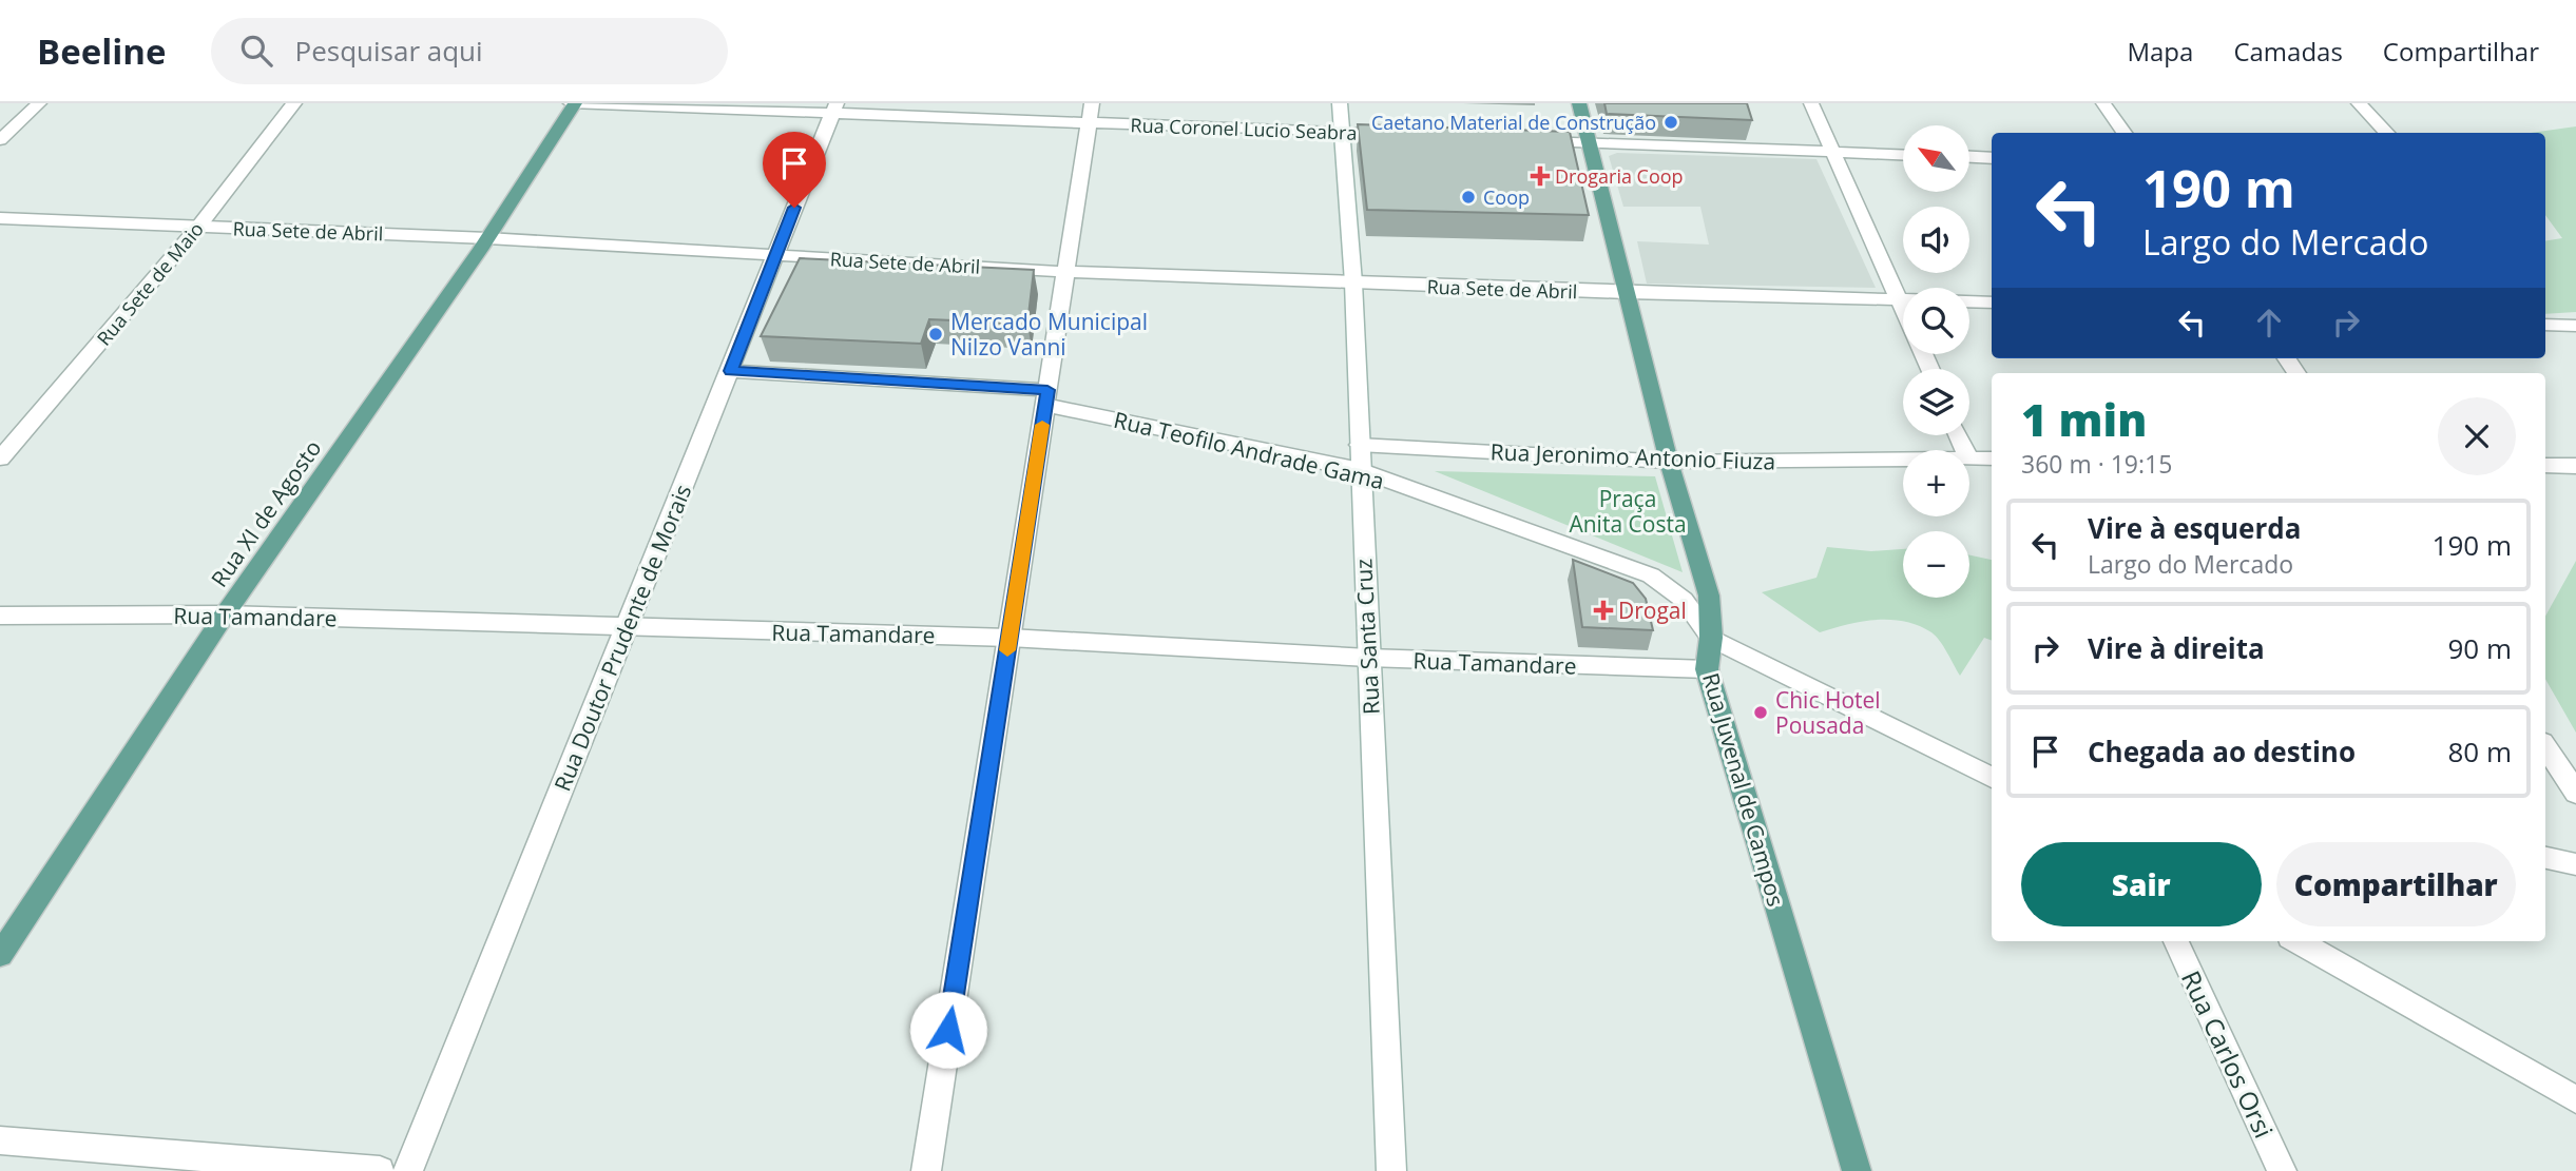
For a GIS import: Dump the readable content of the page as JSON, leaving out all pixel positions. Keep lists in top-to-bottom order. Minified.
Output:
{"streets":{"main road":["Rua XI de Agosto","Rua Juvenal de Campos"],"street":["Rua Coronel Lucio Seabra","Rua Sete de Abril","Rua Sete de Maio","Rua Teofilo Andrade Gama","Rua Jeronimo Antonio Fiuza","Rua Tamandare","Rua Santa Cruz","Rua Doutor Prudente de Morais","Rua Carlos Orsi"]},"crossings":[["Rua Coronel Lucio Seabra","Rua XI de Agosto"],["Rua Coronel Lucio Seabra","Rua Santa Cruz"],["Rua Coronel Lucio Seabra","Rua Doutor Prudente de Morais"],["Rua Sete de Abril","Rua Sete de Maio"],["Rua Sete de Abril","Rua XI de Agosto"],["Rua Sete de Abril","Rua Santa Cruz"],["Rua Sete de Abril","Rua Doutor Prudente de Morais"],["Rua Sete de Abril","Rua Juvenal de Campos"],["Rua Teofilo Andrade Gama","Rua Santa Cruz"],["Rua Teofilo Andrade Gama","Rua Doutor Prudente de Morais"],["Rua Teofilo Andrade Gama","Rua Juvenal de Campos"],["Rua Jeronimo Antonio Fiuza","Rua Santa Cruz"],["Rua Jeronimo Antonio Fiuza","Rua Juvenal de Campos"],["Rua XI de Agosto","Rua Tamandare"],["Rua Tamandare","Rua Santa Cruz"],["Rua Tamandare","Rua Doutor Prudente de Morais"],["Rua Tamandare","Rua Juvenal de Campos"]],"parks":["Praça Anita Costa"],"places":{"other":["Caetano Material de Construção","Coop","Mercado Municipal Nilzo Vanni","Chic Hotel Pousada"],"health":["Drogaria Coop","Drogal"]},"north":"top left","page":{"header":"Beeline","search":"Pesquisar aqui","nav":["Mapa","Camadas","Compartilhar"],"map_buttons":["+","−"],"turn":["190 m","Largo do Mercado"],"heading":["1 min","360 m · 19:15"],"list":[{"name":"Vire à esquerda","note":"Largo do Mercado","value":"190 m"},{"name":"Vire à direita","value":"90 m"},{"name":"Chegada ao destino","value":"80 m"}],"buttons":["Sair","Compartilhar"]}}
